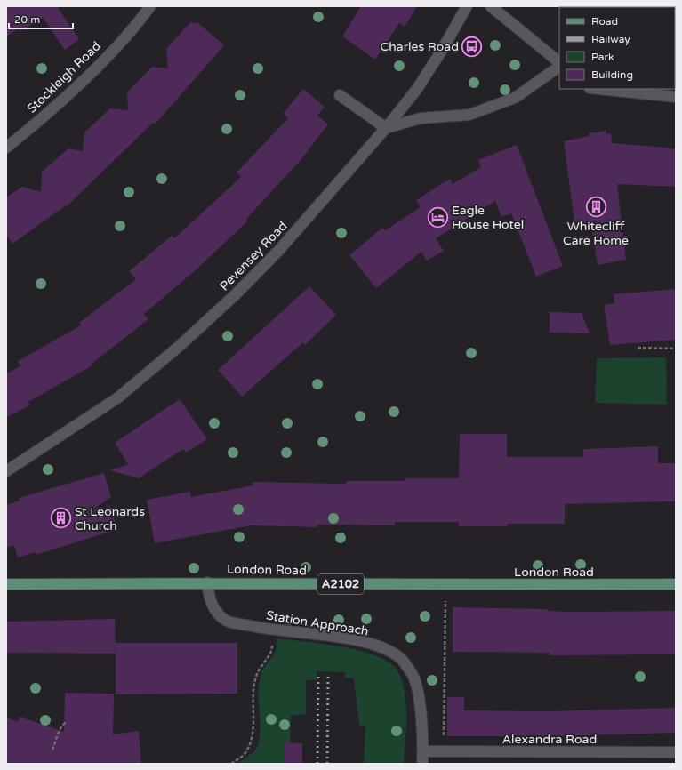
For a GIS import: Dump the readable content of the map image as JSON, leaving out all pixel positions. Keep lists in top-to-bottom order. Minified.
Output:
{"streets":{"main road":["London Road","A2102"],"street":["Stockleigh Road","Pevensey Road","Station Approach","Alexandra Road"]},"crossings":[["London Road","Station Approach"],["Station Approach","Alexandra Road"]],"places":{"bus stop":["Charles Road"],"building":["Whitecliff Care Home","St Leonards Church"],"hotel":["Eagle House Hotel"]},"legend":["Road","Railway","Park","Building"],"scale_bar":"20 m"}
